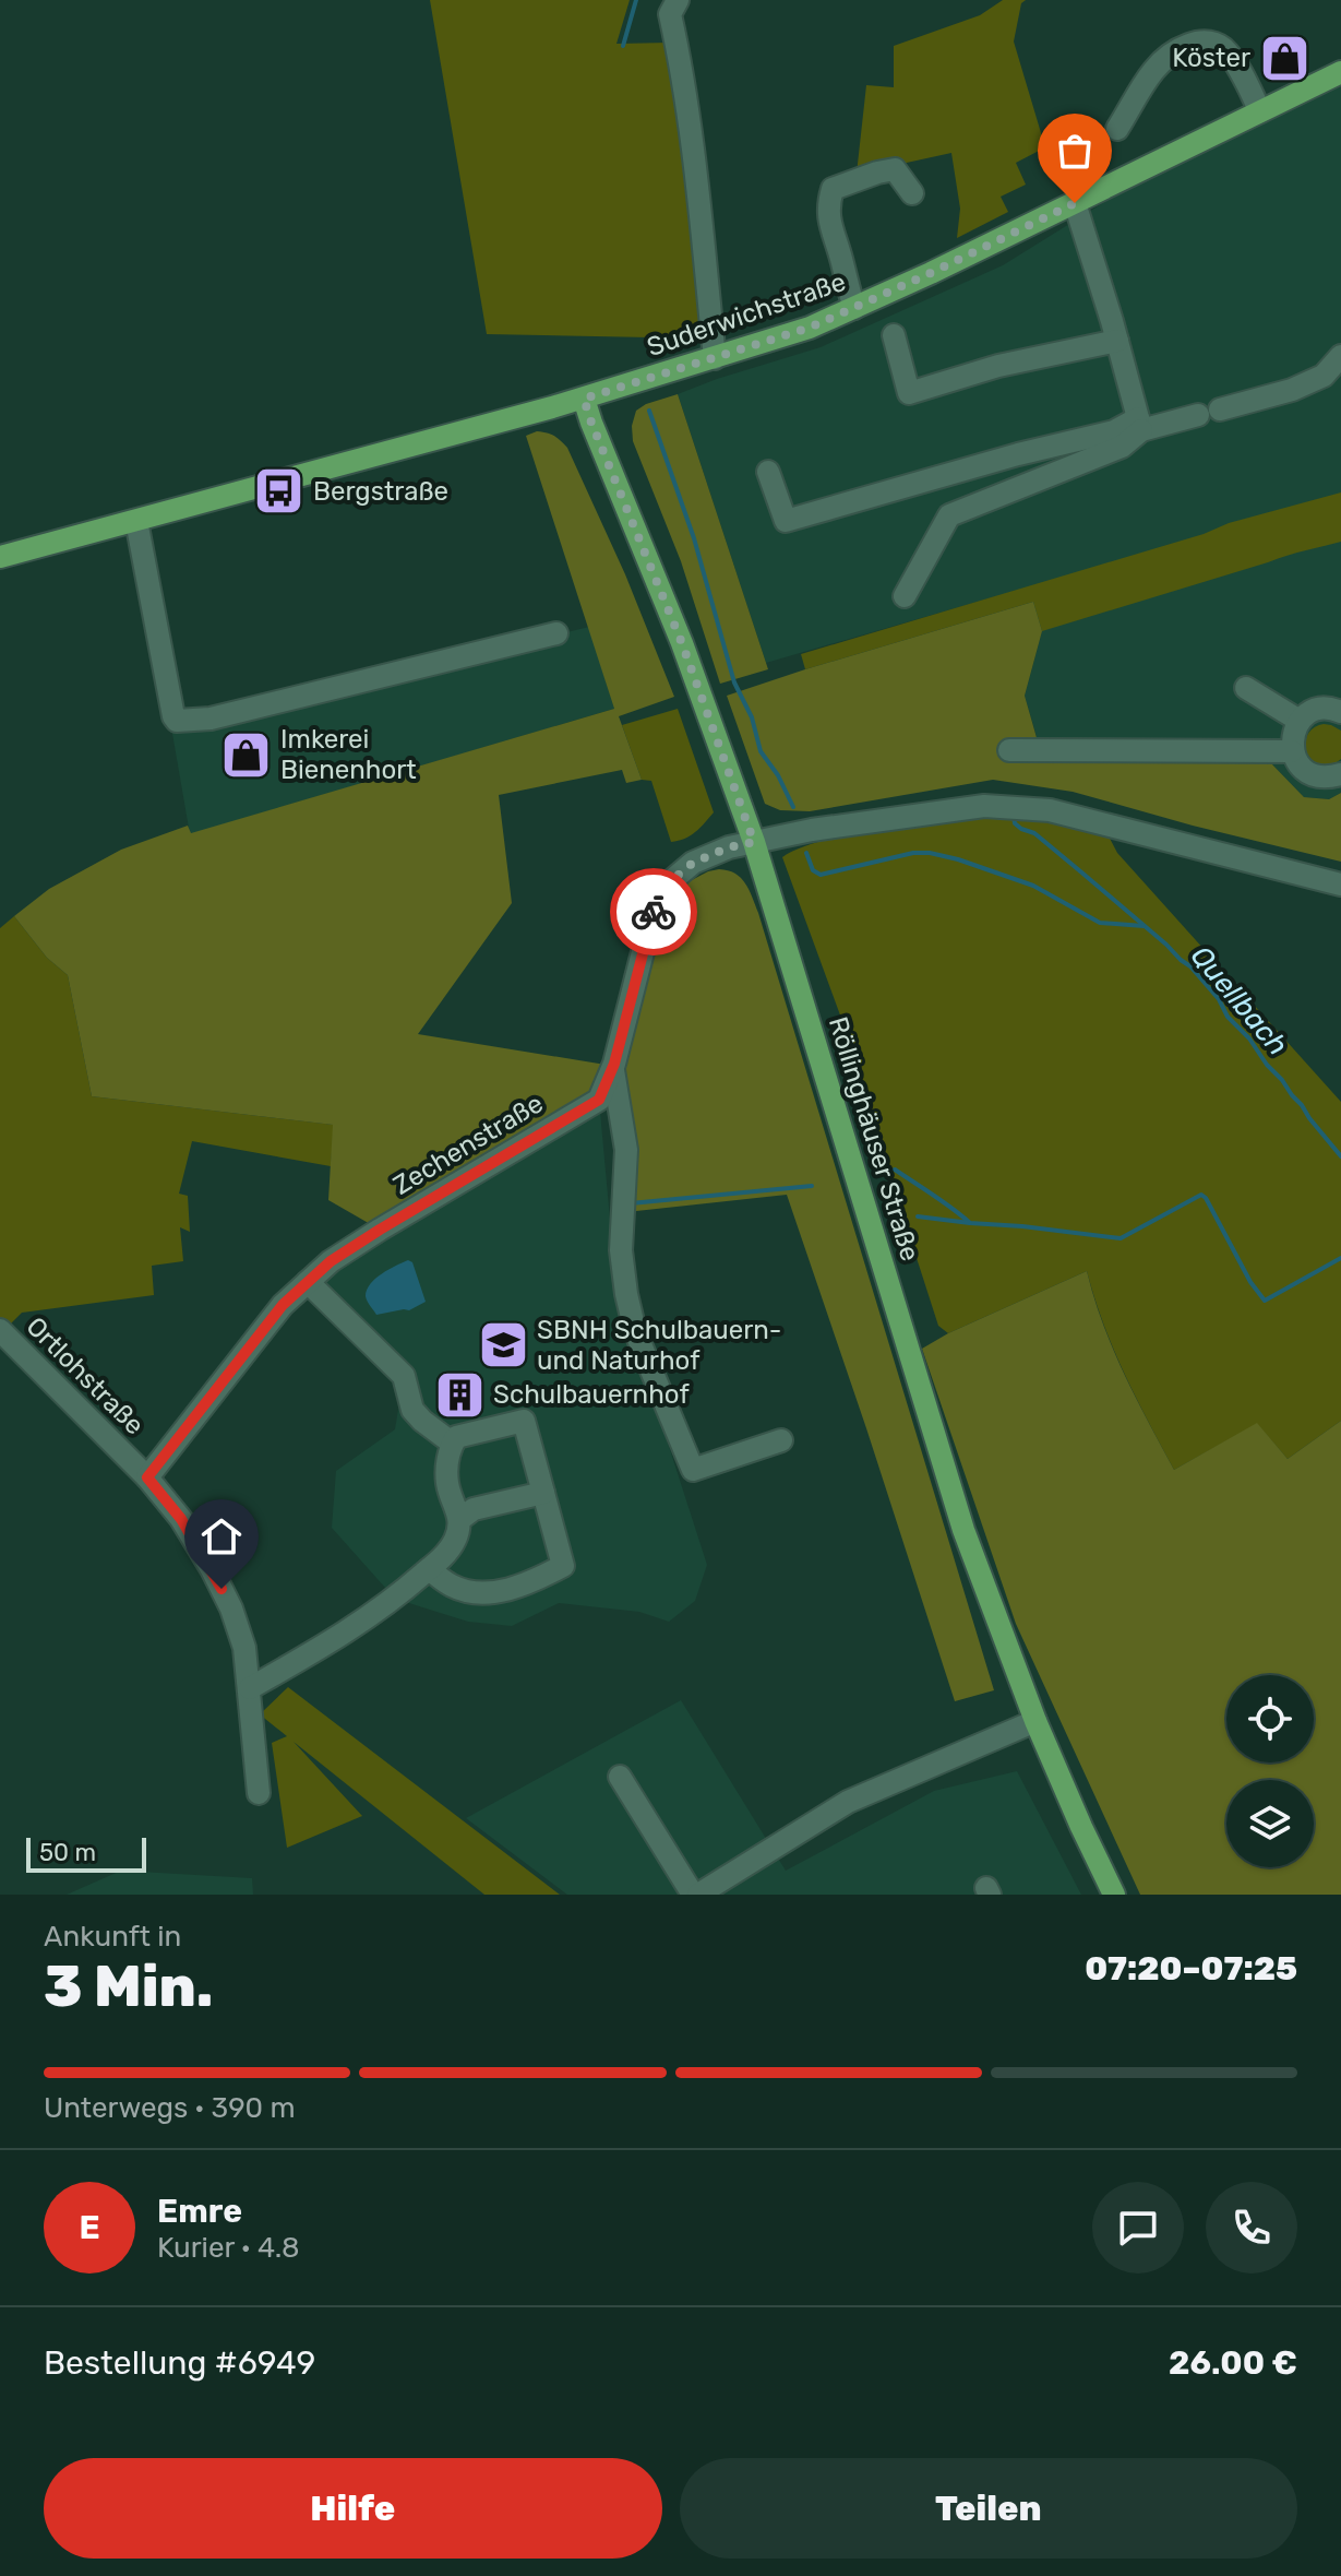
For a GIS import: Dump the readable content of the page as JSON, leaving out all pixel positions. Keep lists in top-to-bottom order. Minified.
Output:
{"streets":{"main road":["Suderwichstraße","Röllinghäuser Straße"],"street":["Zechenstraße","Ortlohstraße"]},"crossings":[["Suderwichstraße","Röllinghäuser Straße"],["Röllinghäuser Straße","Zechenstraße"],["Zechenstraße","Ortlohstraße"]],"water":["Quellbach"],"places":{"shop":["Köster","Imkerei Bienenhort"],"bus stop":["Bergstraße"],"school or university":["SBNH Schulbauern- und Naturhof"],"building":["Schulbauernhof"]},"scale_bar":"50 m","page":{"scale":"50 m","heading":["3 Min.","Ankunft in","07:20–07:25"],"panel":["Emre","Kurier · 4.8","Bestellung #6949","26.00 €"],"bar":"Unterwegs · 390 m","round":"E","buttons":["Hilfe","Teilen"]}}
